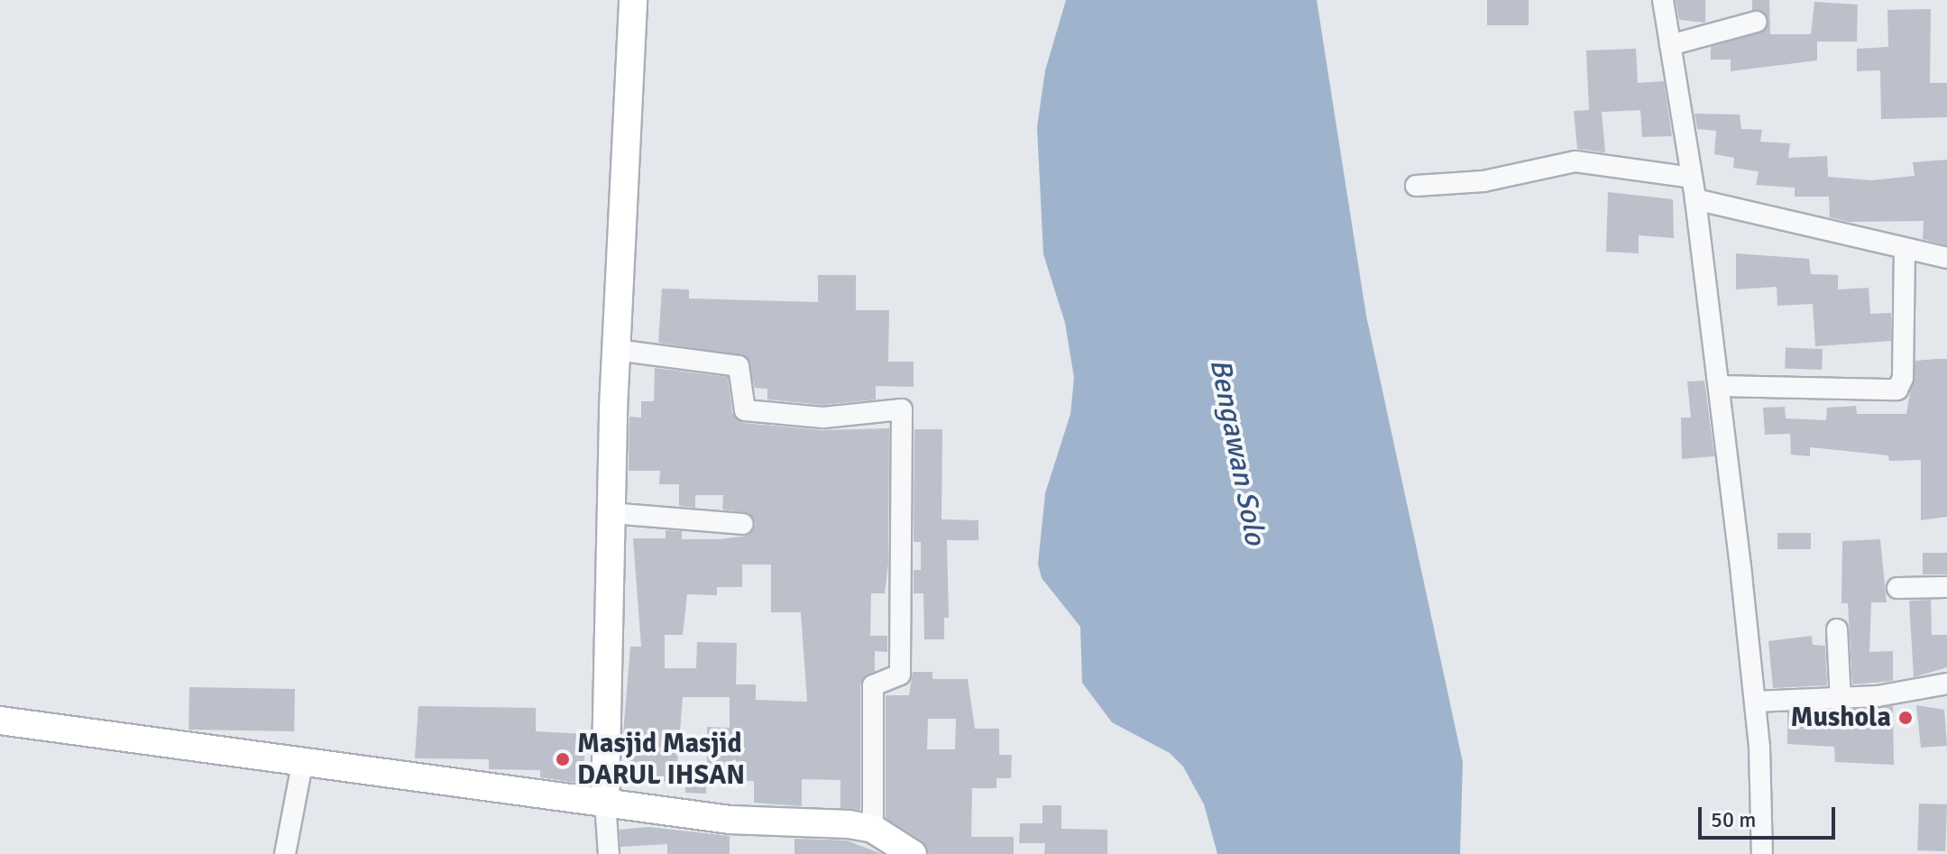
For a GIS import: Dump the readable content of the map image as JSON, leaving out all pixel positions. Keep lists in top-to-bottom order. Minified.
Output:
{"water":["Bengawan Solo"],"places":["Mushola","Masjid Masjid DARUL IHSAN"],"scale_bar":"50 m"}
